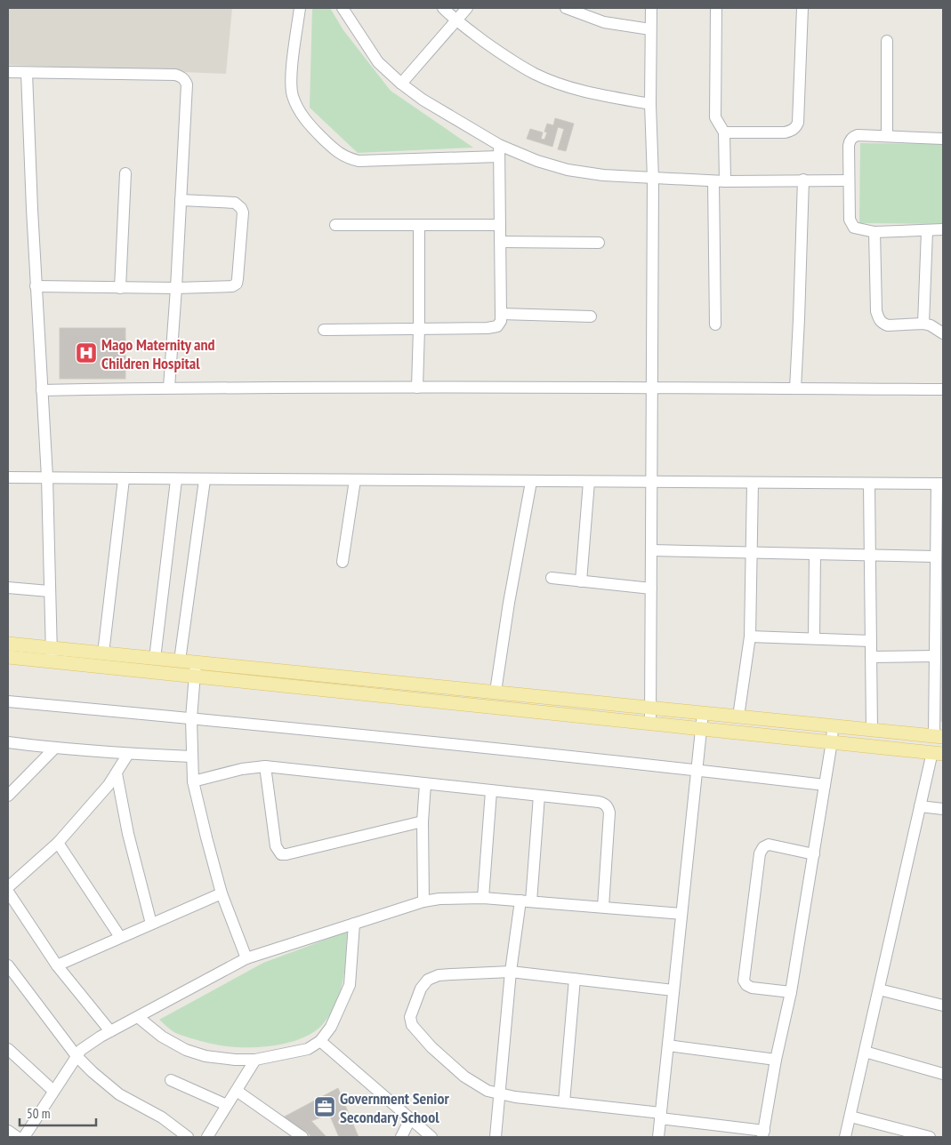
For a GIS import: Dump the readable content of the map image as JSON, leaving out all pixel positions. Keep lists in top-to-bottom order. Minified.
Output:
{"places":{"hospital":["Mago Maternity and Children Hospital"],"office":["Government Senior Secondary School"]},"scale_bar":"50 m"}
